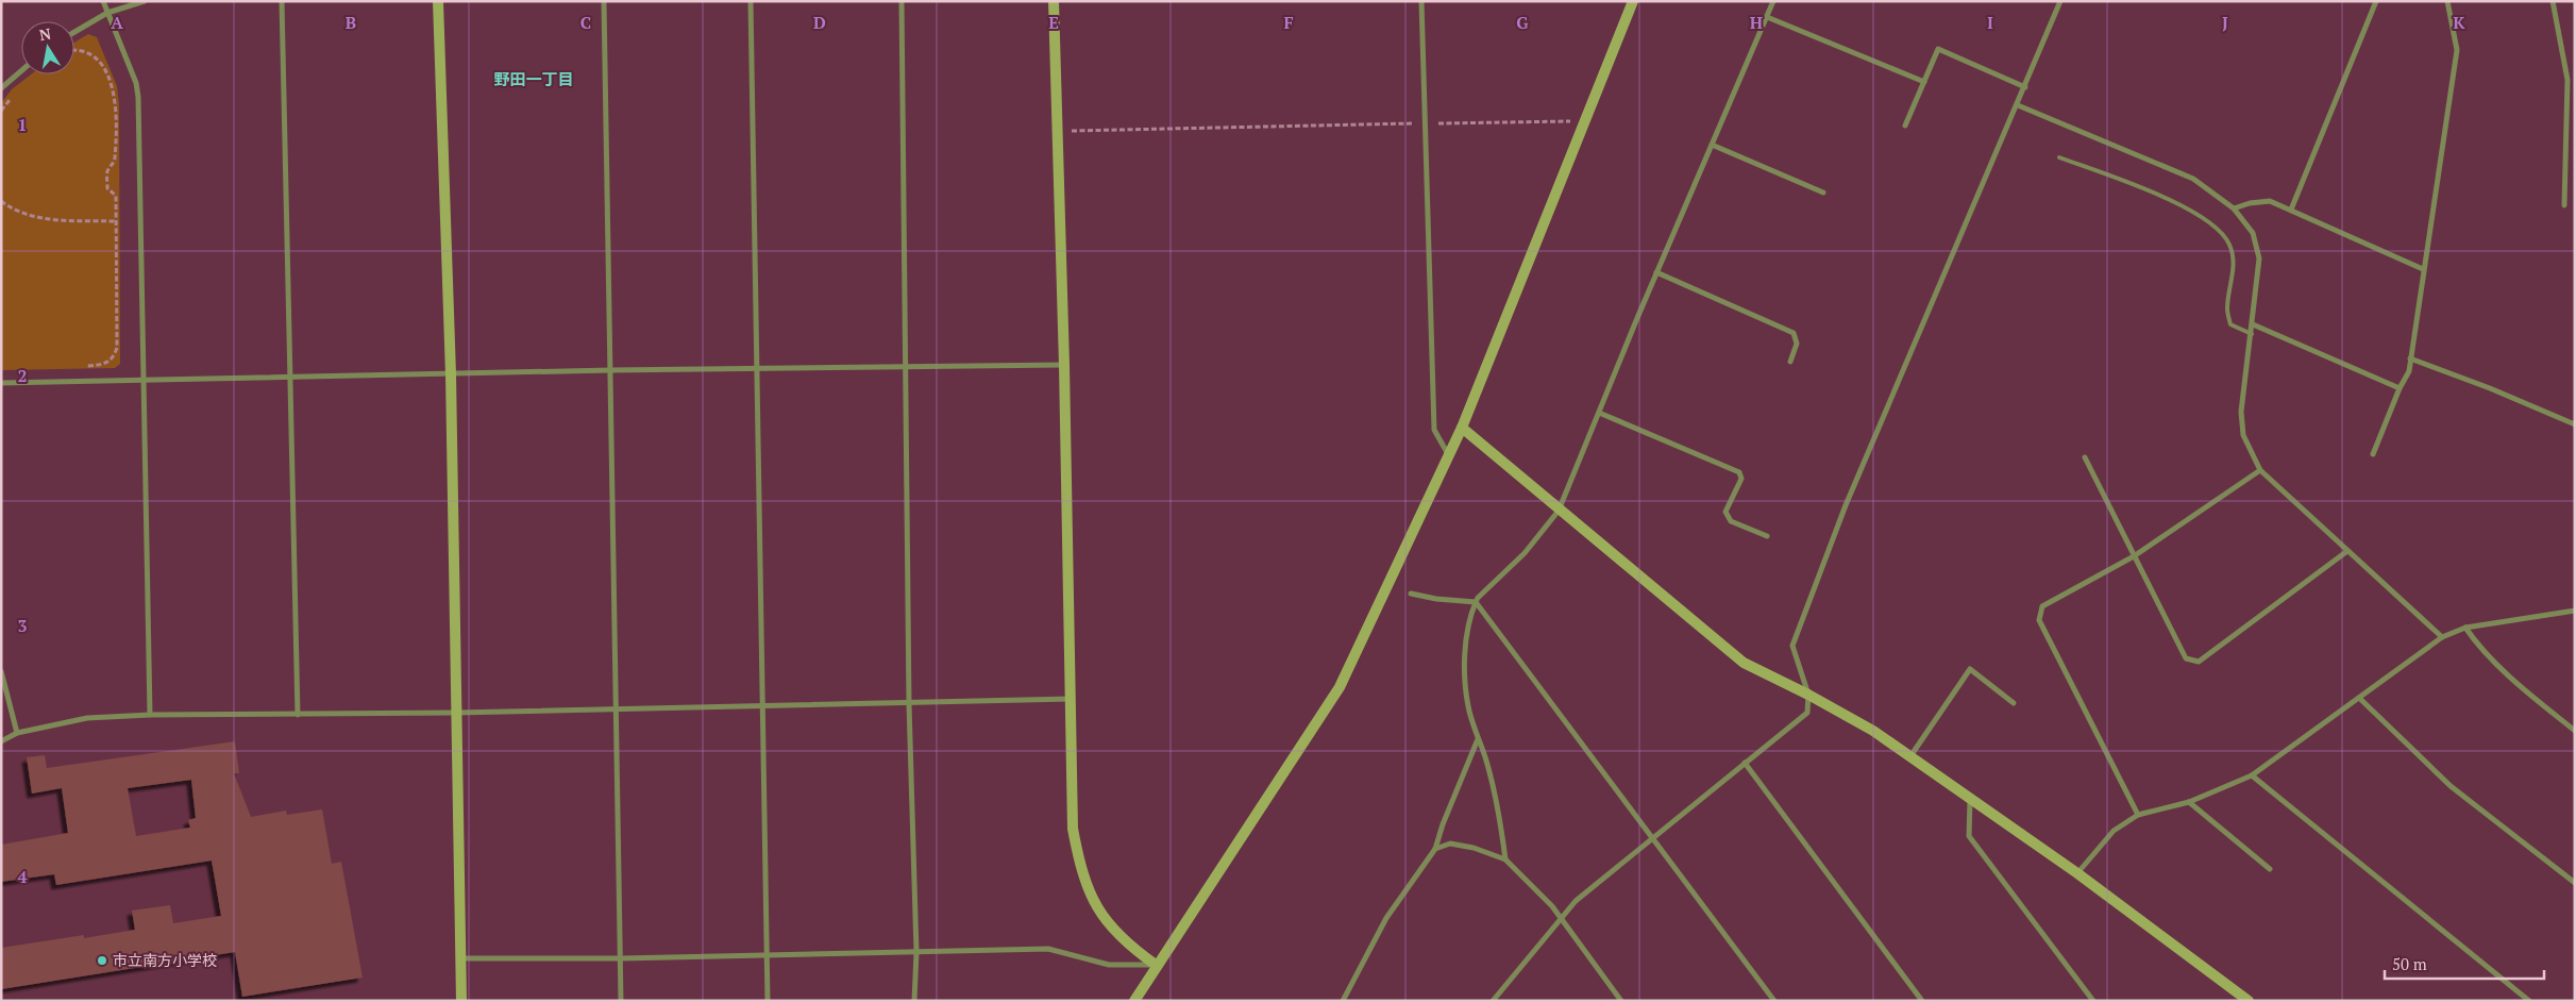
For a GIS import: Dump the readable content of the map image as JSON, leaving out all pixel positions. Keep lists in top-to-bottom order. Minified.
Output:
{"districts":["野田一丁目"],"places":["市立南方小学校"],"scale_bar":"50 m","north":"top","grid":{"columns":["A","B","C","D","E","F","G","H","I","J","K"],"rows":["1","2","3","4"]}}
